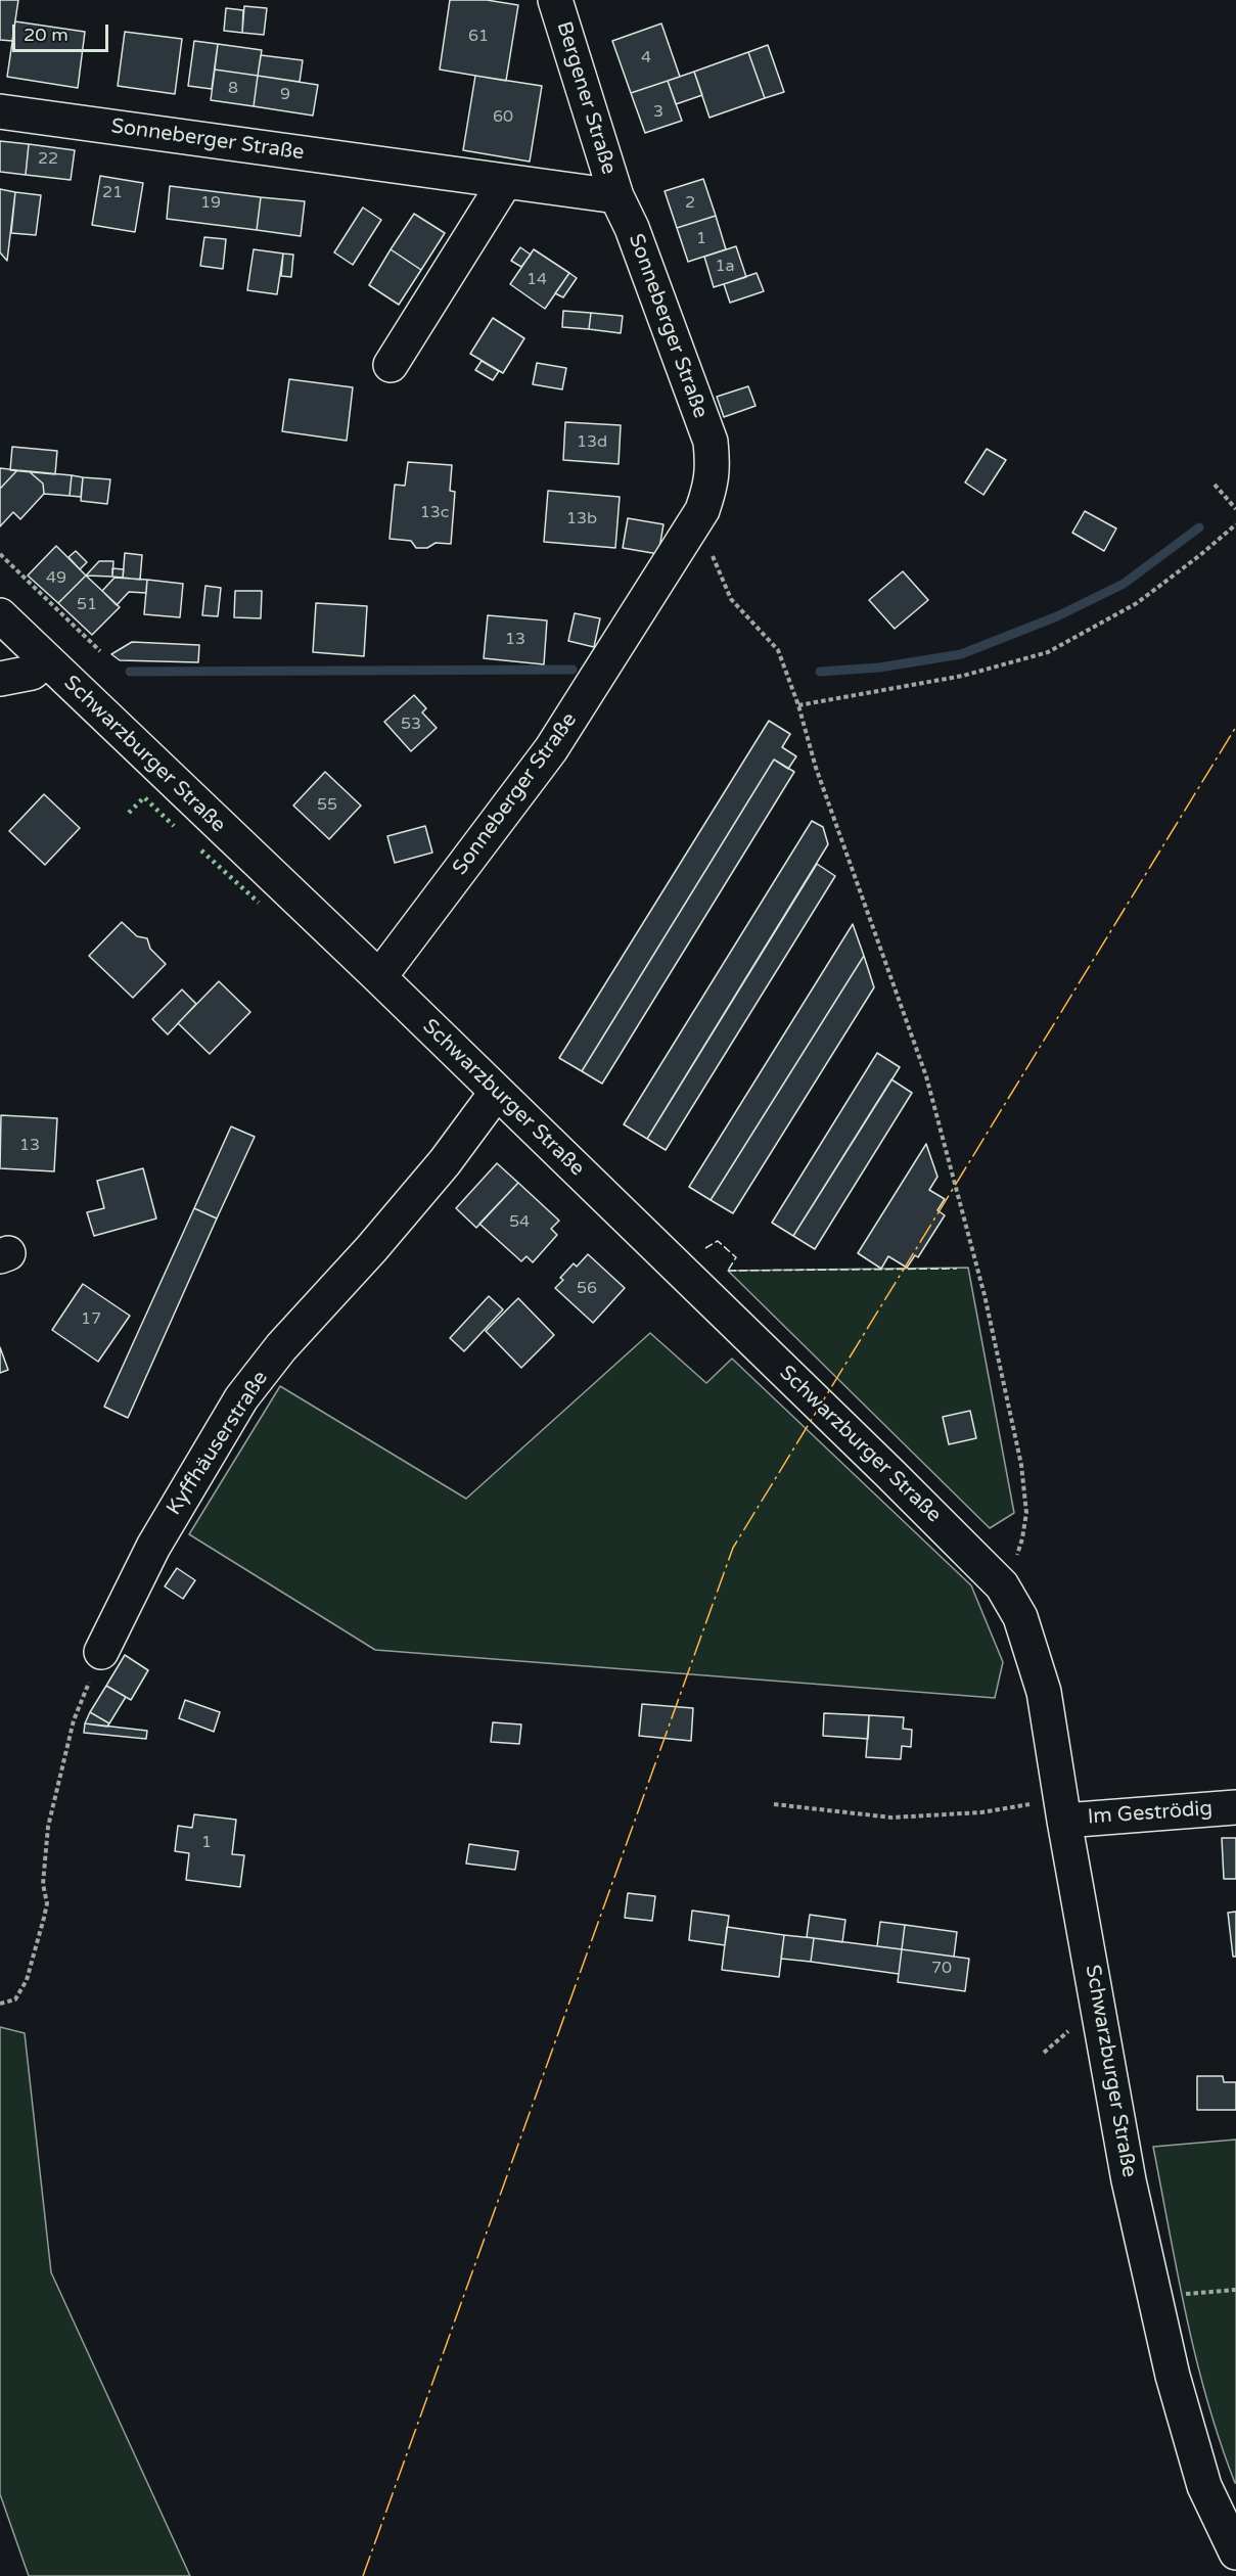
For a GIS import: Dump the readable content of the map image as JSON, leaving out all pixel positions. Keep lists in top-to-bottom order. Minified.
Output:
{"streets":{"street":["Bergener Straße","Sonneberger Straße","Schwarzburger Straße","Kyffhäuserstraße","Im Geströdig"]},"crossings":[["Bergener Straße","Sonneberger Straße"],["Sonneberger Straße","Schwarzburger Straße"],["Schwarzburger Straße","Kyffhäuserstraße"],["Schwarzburger Straße","Im Geströdig"]],"house_numbers":["61","4","8","9","3","60","22","21","19","2","1","1a","14","13d","13c","13b","49","51","13","53","55","13","54","56","17","1","70"],"scale_bar":"20 m"}
